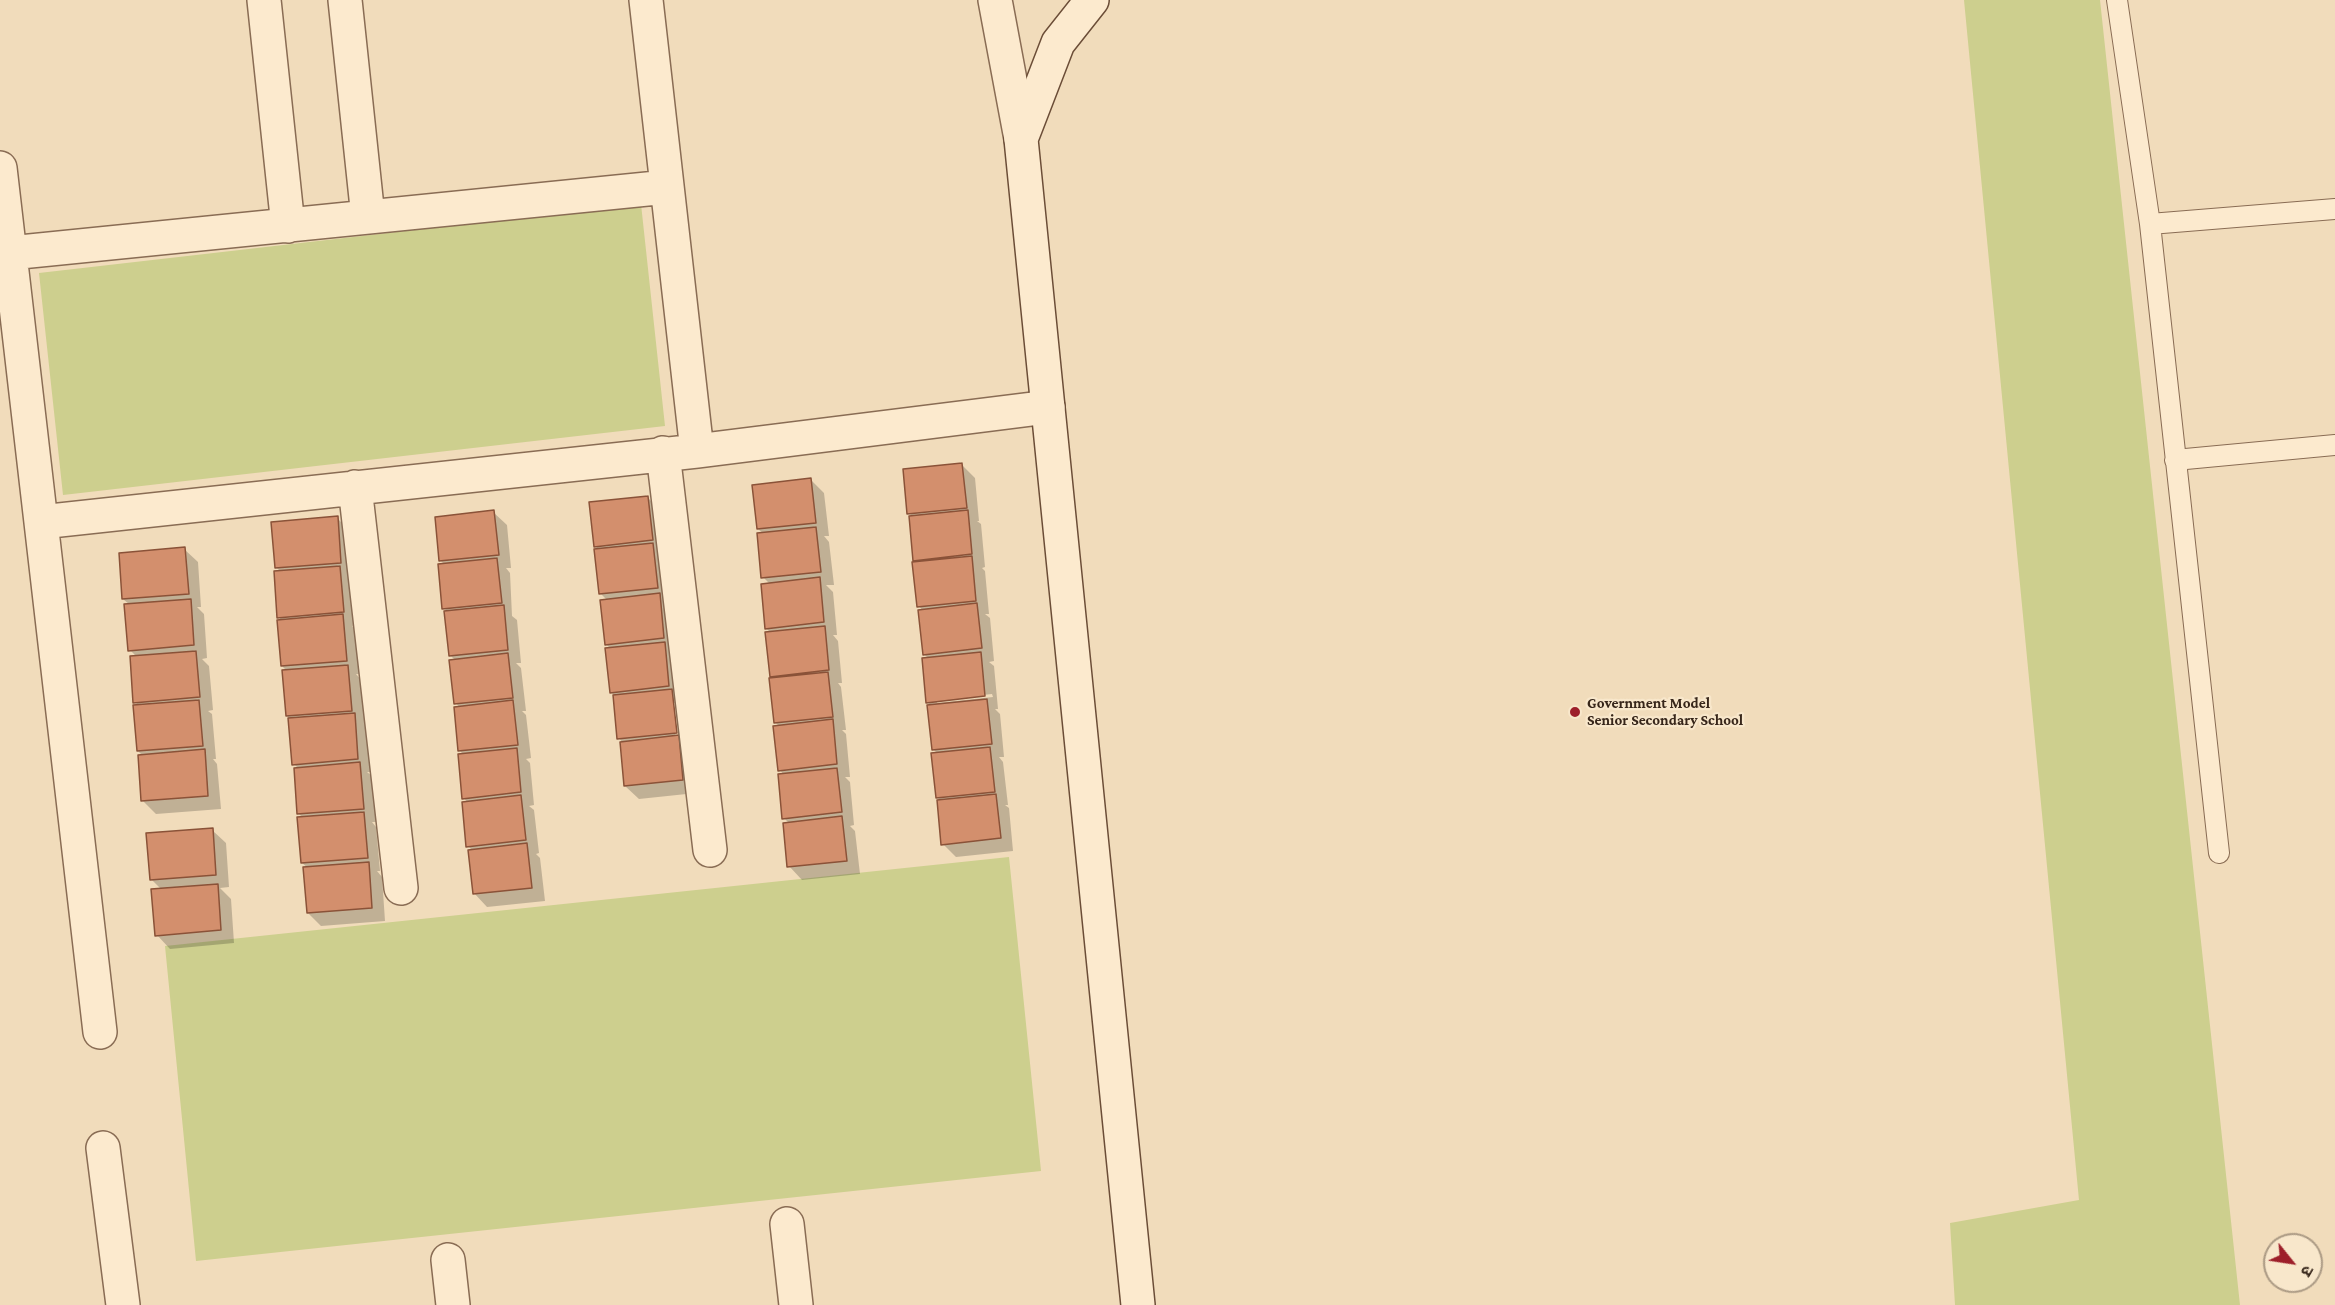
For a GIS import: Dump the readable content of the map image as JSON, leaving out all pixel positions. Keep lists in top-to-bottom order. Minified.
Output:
{"places":["Government Model Senior Secondary School"],"north":"bottom right"}
